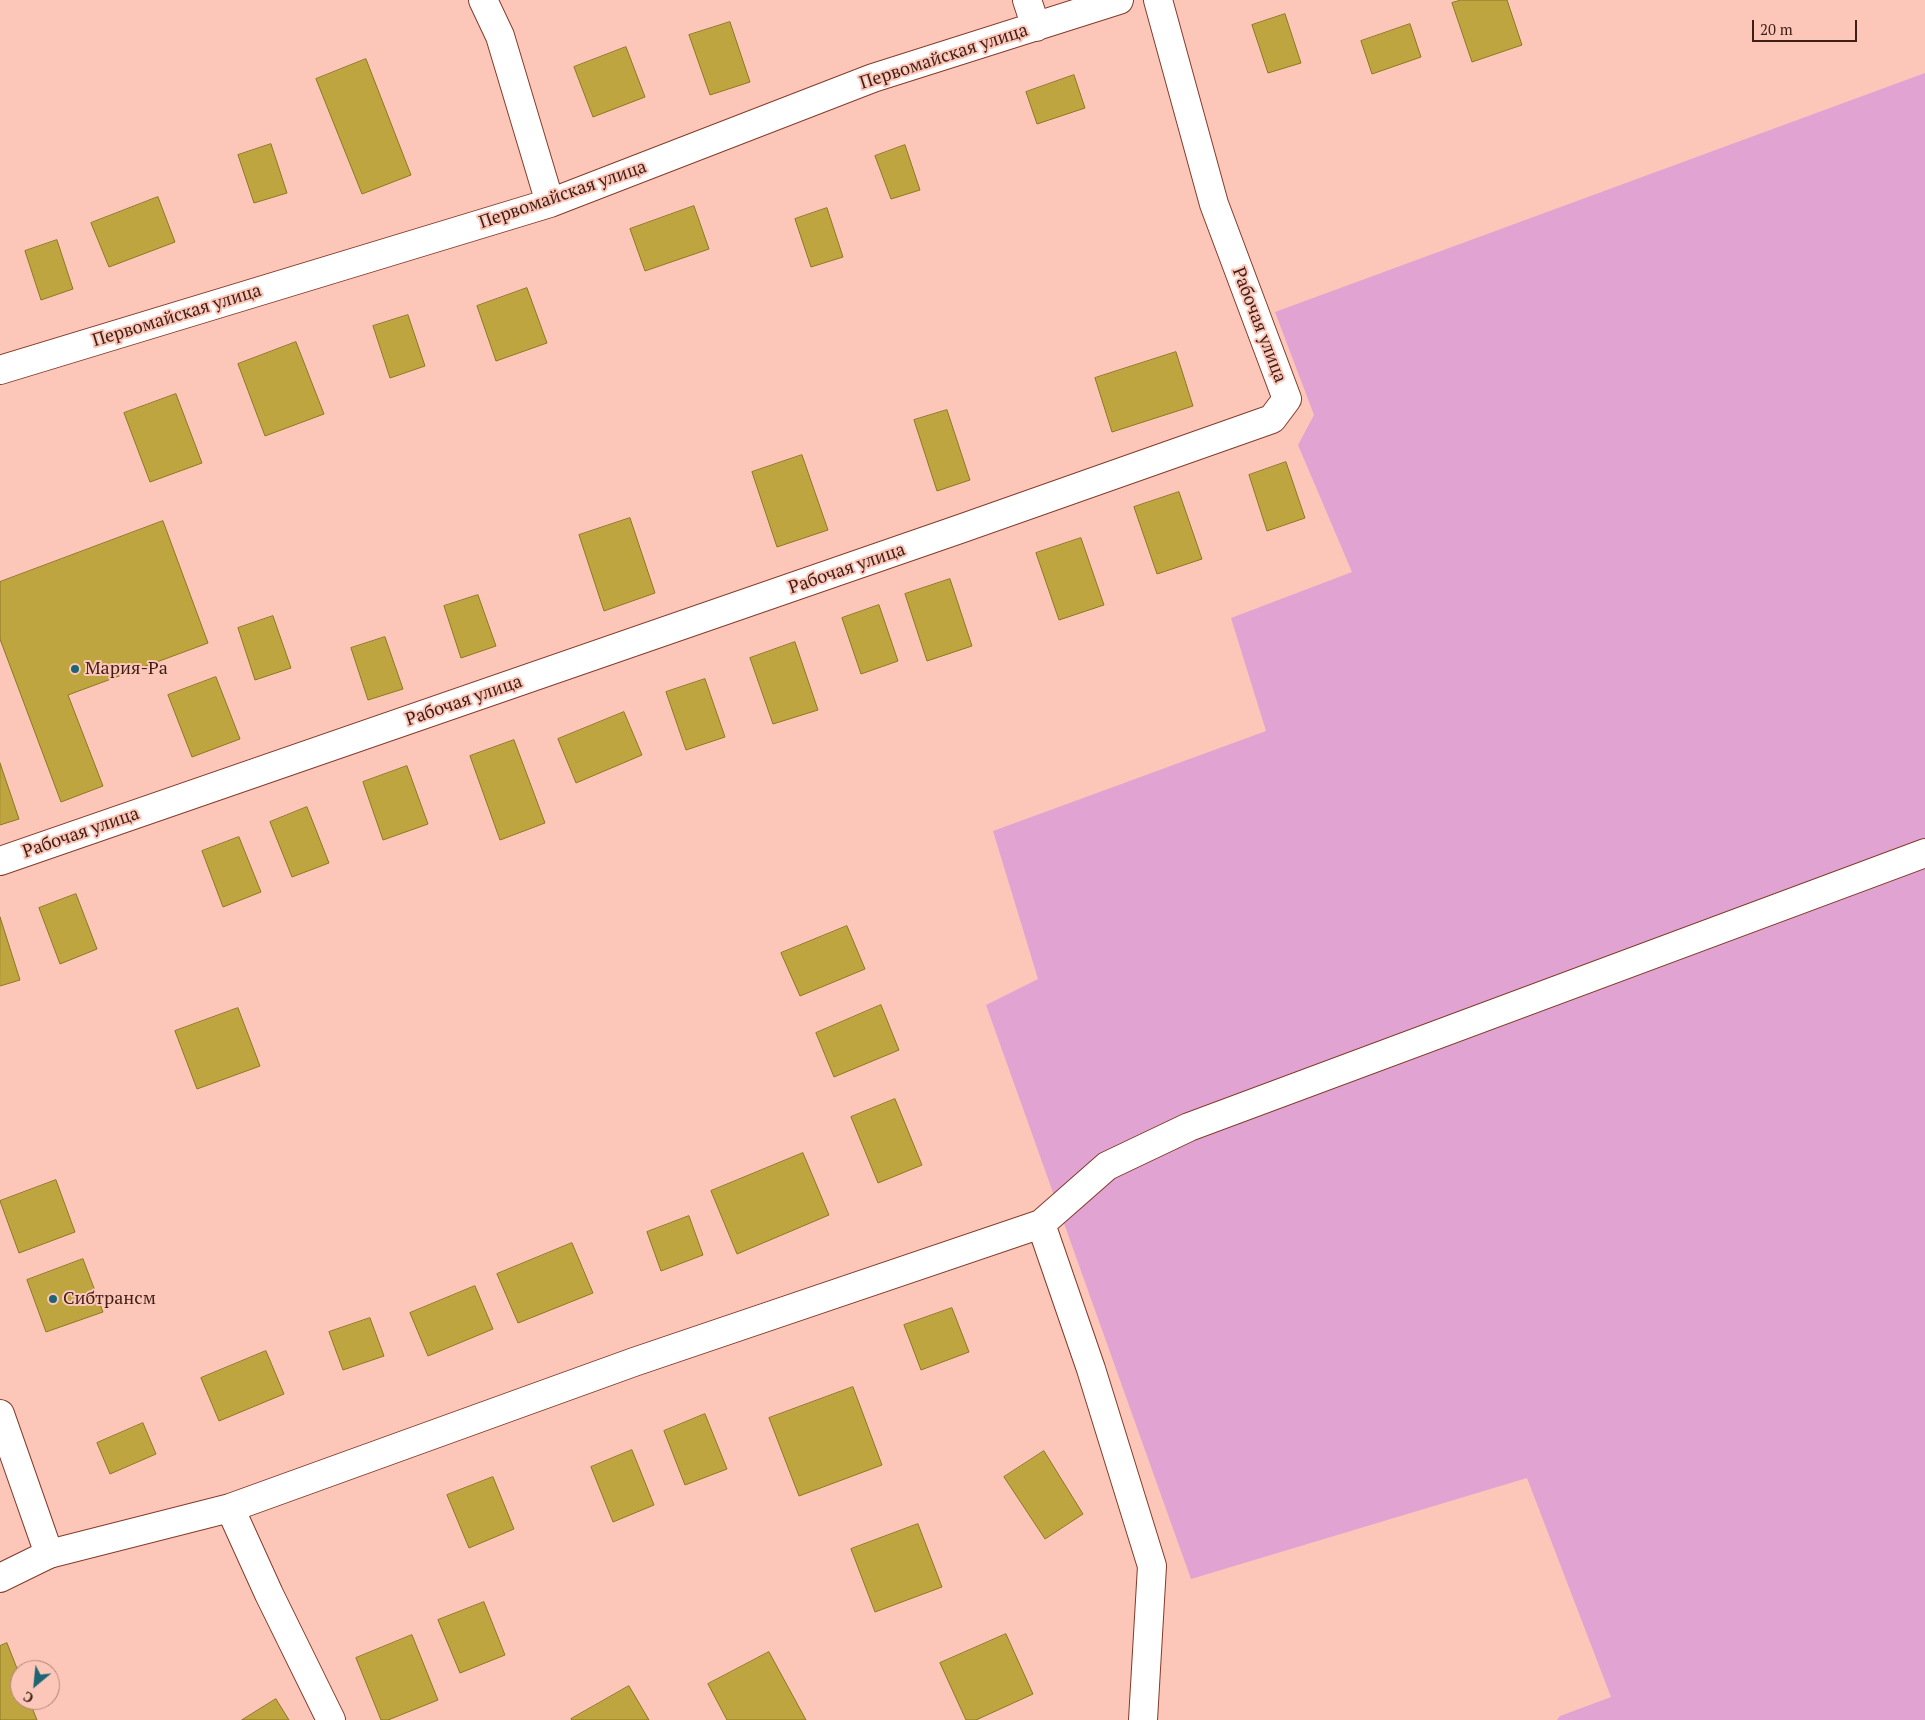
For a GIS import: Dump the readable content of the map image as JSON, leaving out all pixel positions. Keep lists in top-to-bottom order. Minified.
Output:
{"streets":{"street":["Первомайская улица","Рабочая улица"]},"places":["Мария-Ра","Сибтрансм"],"scale_bar":"20 m","north":"bottom left"}
